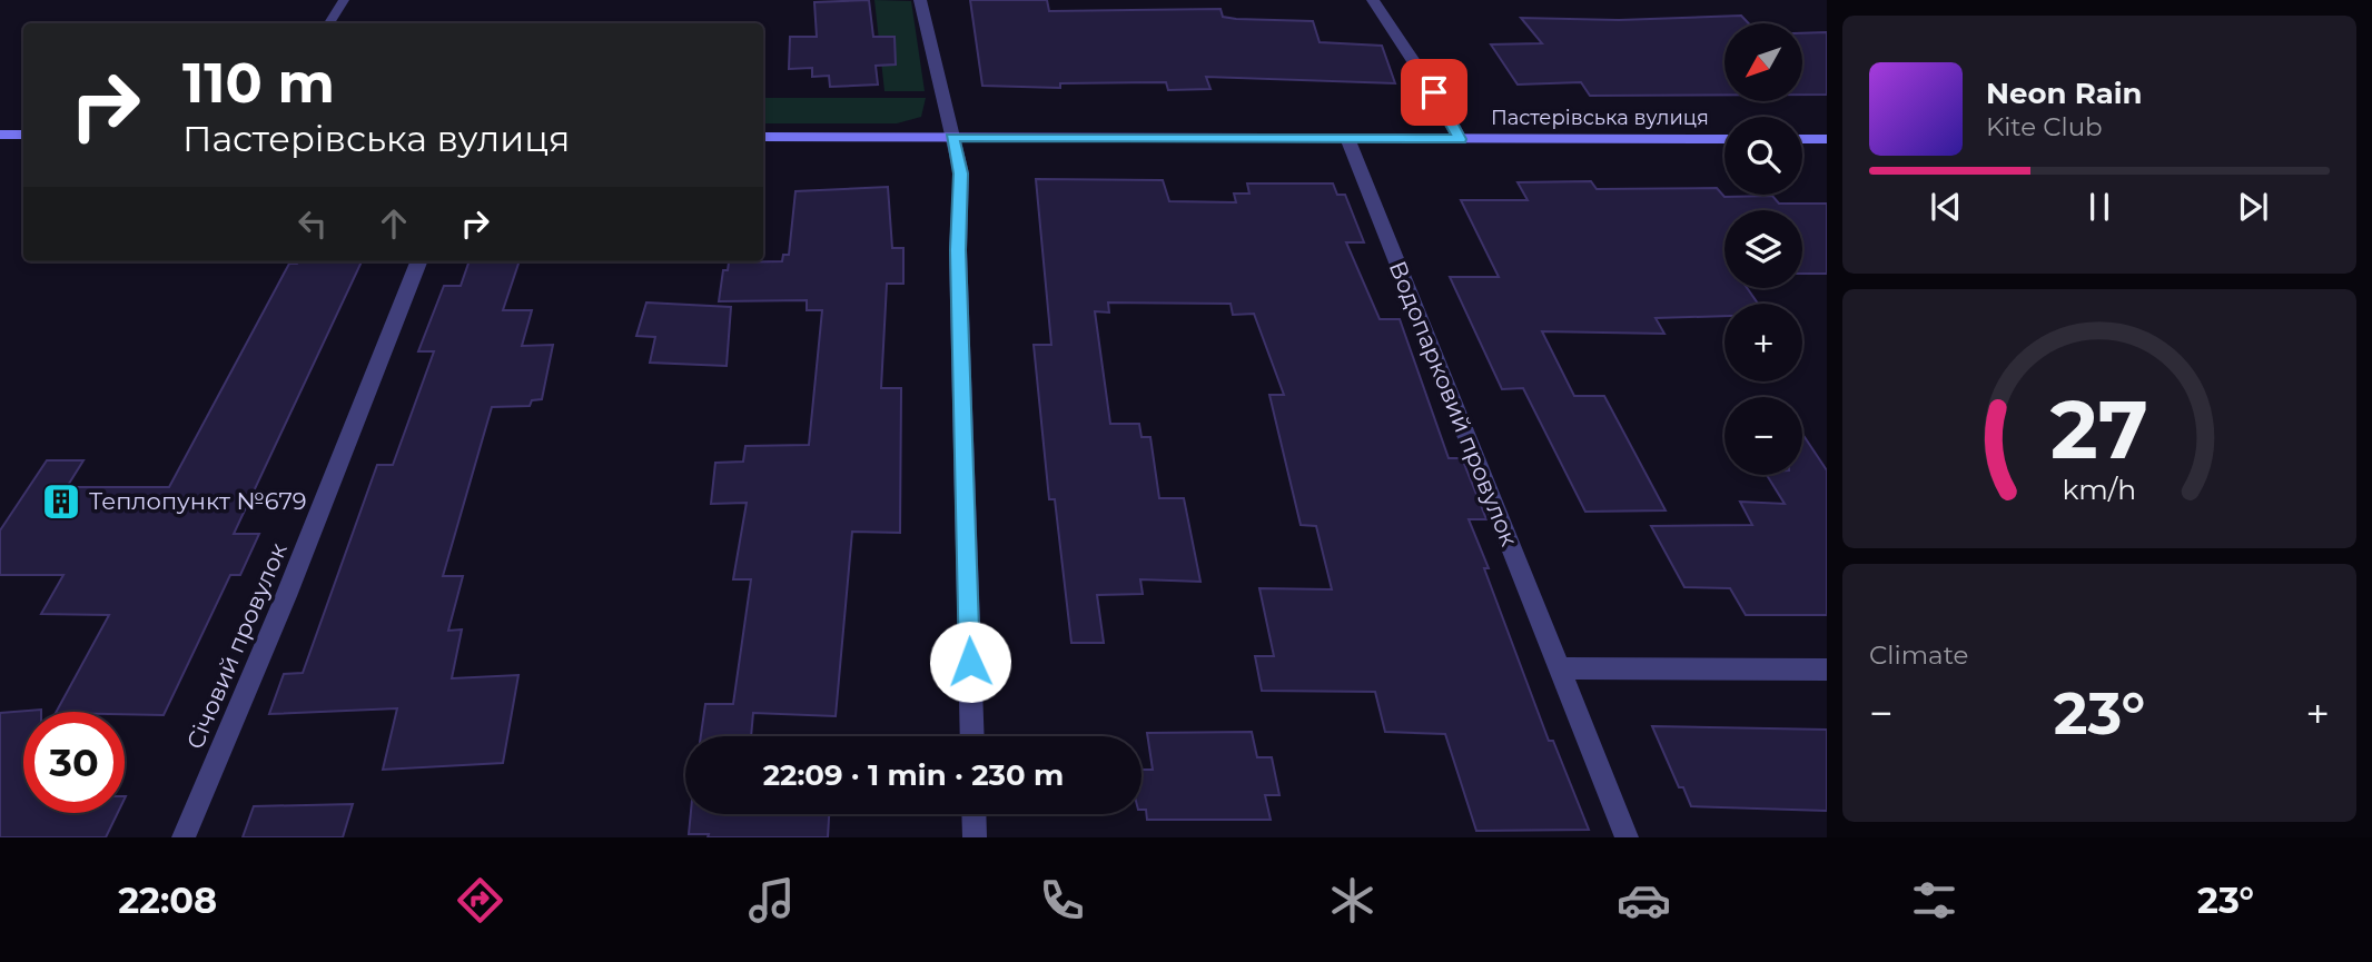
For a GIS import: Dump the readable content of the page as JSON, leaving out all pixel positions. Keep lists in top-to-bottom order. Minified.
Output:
{"streets":{"main road":["Пастерівська вулиця"],"street":["Водопарковий провулок","Січовий провулок"]},"crossings":[["Пастерівська вулиця","Водопарковий провулок"]],"places":{"building":["Теплопункт №679"]},"north":"bottom left","page":{"map_buttons":["+","−"],"turn":["110 m","Пастерівська вулиця"],"song":["Neon Rain","Kite Club"],"tile":"Climate","heat":["−","23°","+"],"limit":"30","trip":"22:09 · 1 min · 230 m","tabs":["22:08","23°"],"gauge":["27","km/h"]}}
